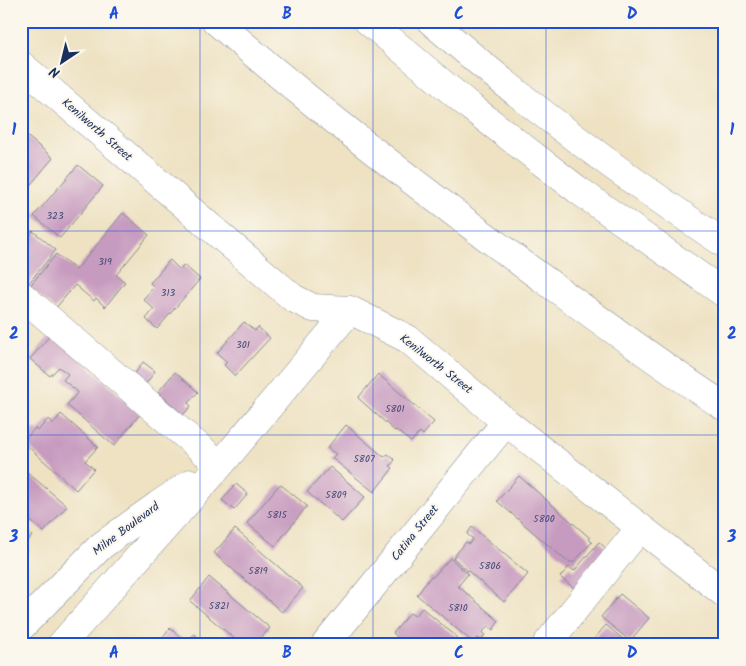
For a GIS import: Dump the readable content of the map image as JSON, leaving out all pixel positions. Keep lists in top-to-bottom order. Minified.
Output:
{"streets":{"main road":["Kenilworth Street","Milne Boulevard","Catina Street"]},"crossings":[["Kenilworth Street","Milne Boulevard"],["Kenilworth Street","Catina Street"]],"house_numbers":["323","319","313","301","5801","5807","5809","5815","5800","5806","5819","5821","5810"],"north":"bottom left","grid":{"columns":["A","B","C","D"],"rows":["1","2","3"]}}
